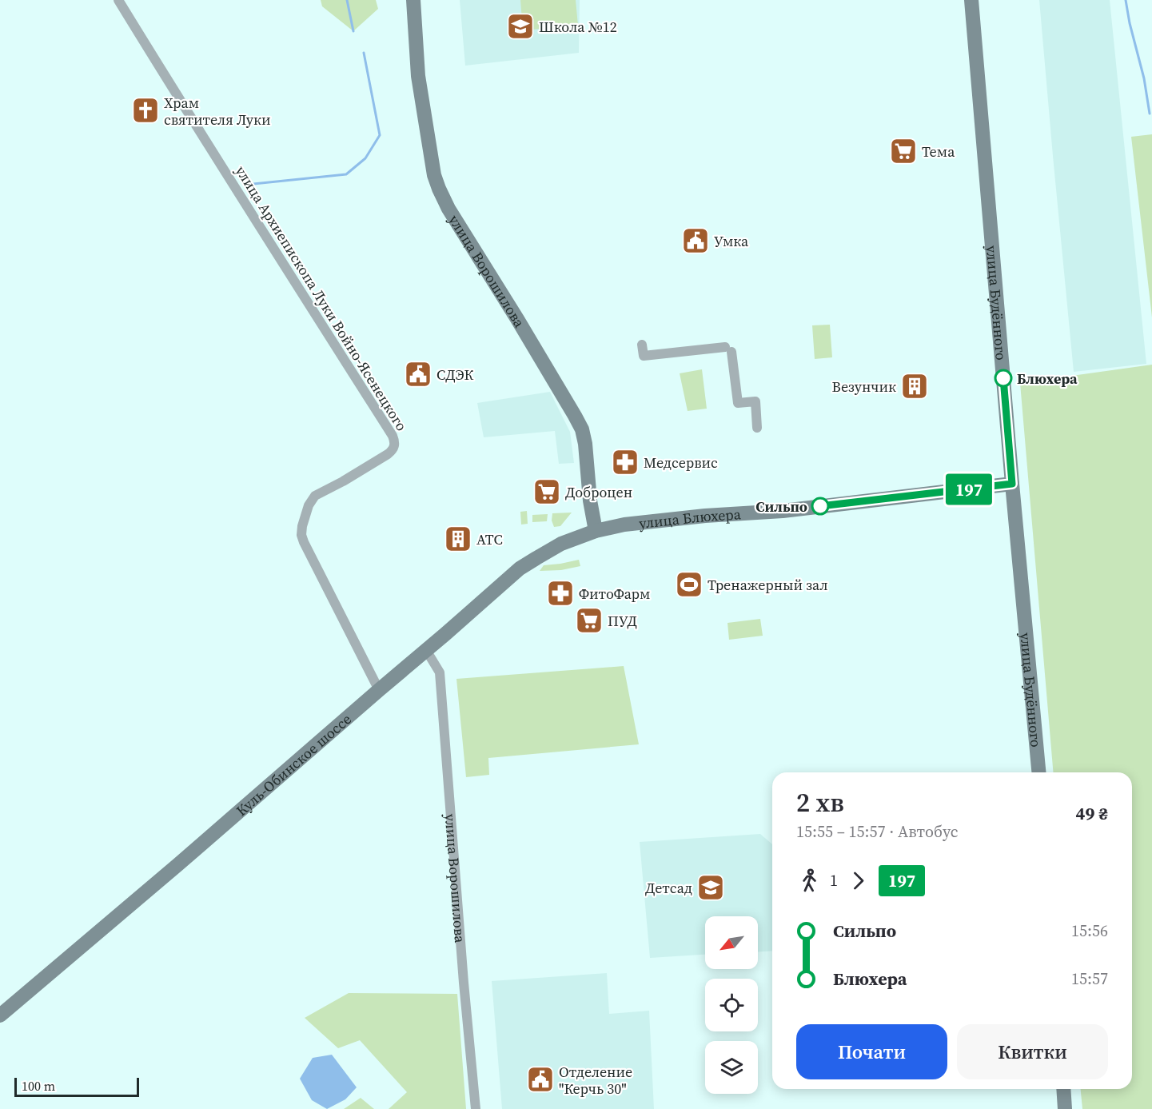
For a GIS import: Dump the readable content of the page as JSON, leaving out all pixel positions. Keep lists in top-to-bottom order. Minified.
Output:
{"streets":{"main road":["улица Ворошилова","улица Будённого","улица Блюхера","Куль-Обинское шоссе"],"street":["улица Архиепископа Луки Войно-Ясенецкого"]},"crossings":[["улица Ворошилова","улица Блюхера"],["улица Ворошилова","Куль-Обинское шоссе"],["улица Архиепископа Луки Войно-Ясенецкого","Куль-Обинское шоссе"],["улица Будённого","улица Блюхера"],["улица Блюхера","Куль-Обинское шоссе"]],"places":{"school or university":["Школа №12","Детсад"],"church":["Храм святителя Луки"],"supermarket":["Тема","Доброцен","ПУД"],"public building":["Умка","СДЭК","Отделение \"Керчь 30\""],"other":["Блюхера","Сильпо"],"building":["Везунчик","АТС"],"pharmacy":["Медсервис","ФитоФарм"],"sports":["Тренажерный зал"]},"lines":["bus line 197"],"scale_bar":"100 m","north":"bottom left","page":{"on_map":"197","heading":["2 хв","15:55 – 15:57 · Автобус","49 ₴"],"legs":["1","197"],"list":[{"name":"Сильпо","value":"15:56"},{"name":"Блюхера","value":"15:57"}],"buttons":["Почати","Квитки"],"scale":"100 m"}}
